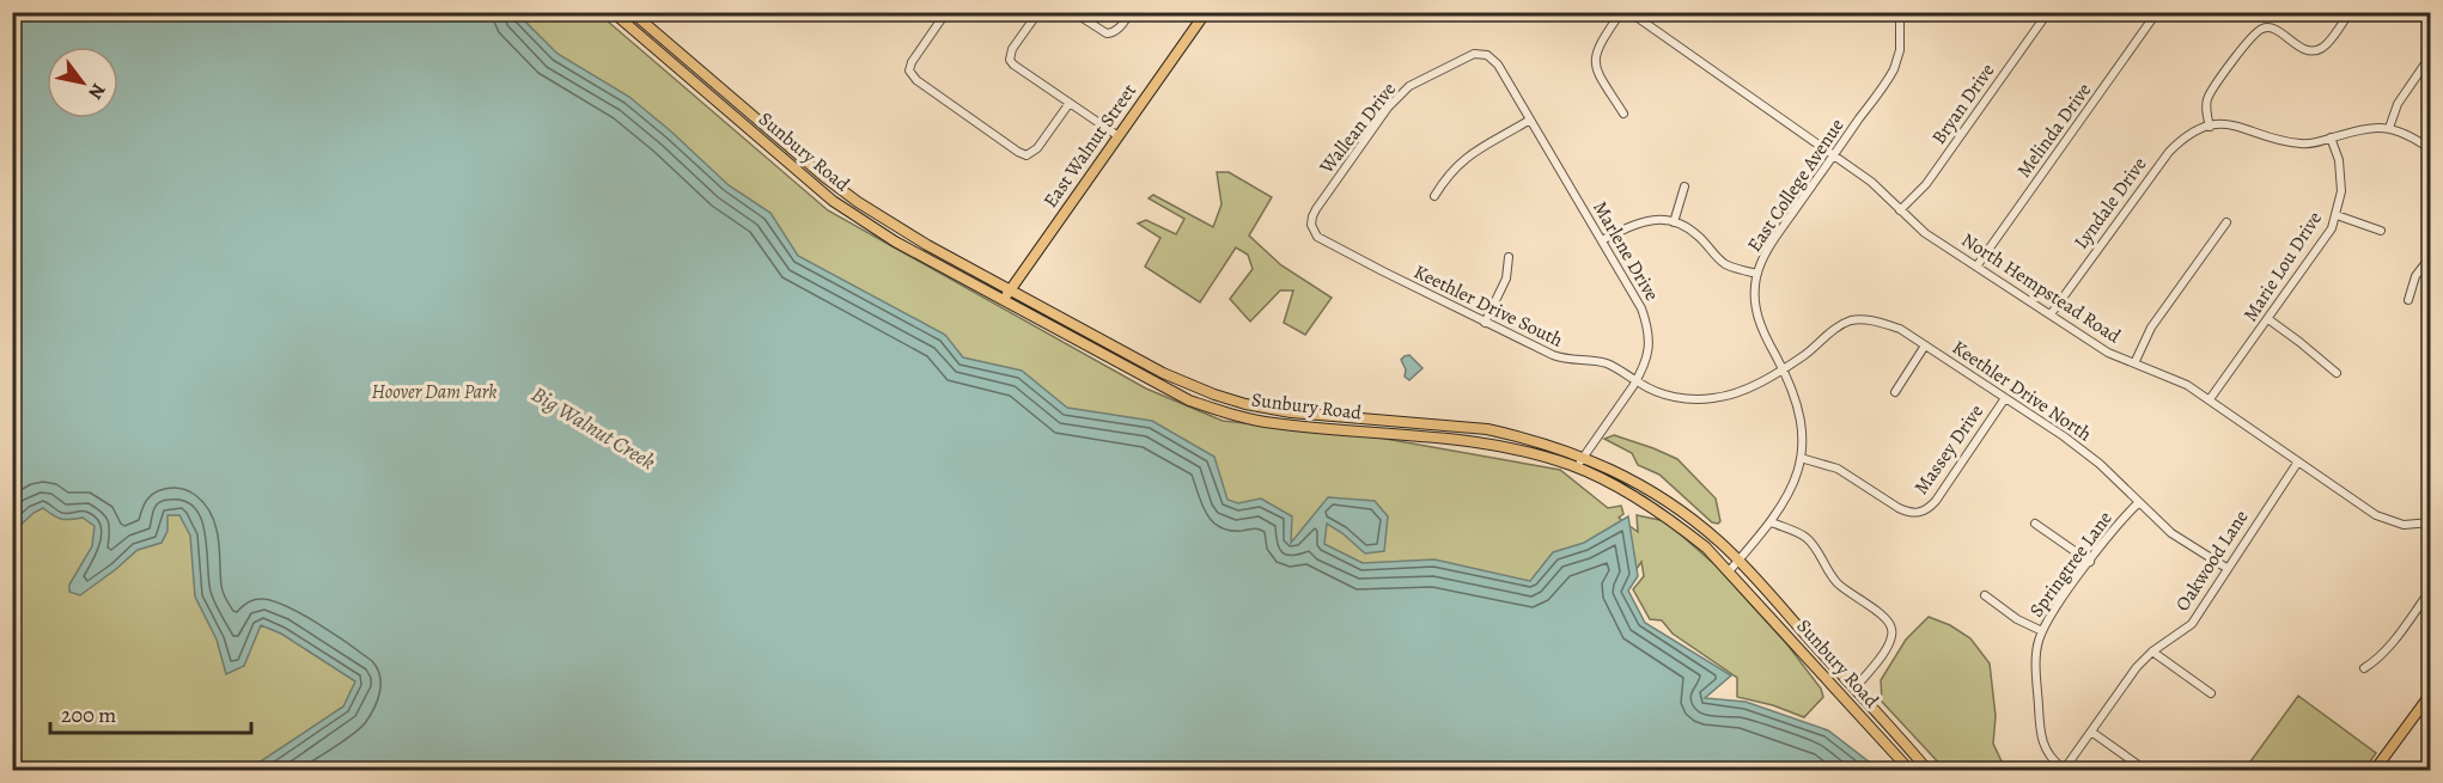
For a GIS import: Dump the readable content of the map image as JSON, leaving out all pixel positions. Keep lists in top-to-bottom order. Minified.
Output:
{"streets":{"main road":["East Walnut Street","Sunbury Road"],"street":["Bryan Drive","Wallean Drive","Melinda Drive","East College Avenue","Lyndale Drive","Marlene Drive","Marie Lou Drive","North Hempstead Road","Keethler Drive South","Keethler Drive North","Massey Drive","Oakwood Lane","Springtree Lane"]},"crossings":[["Bryan Drive","North Hempstead Road"],["Wallean Drive","Marlene Drive"],["Wallean Drive","Keethler Drive South"],["Melinda Drive","North Hempstead Road"],["East Walnut Street","Sunbury Road"],["Sunbury Road","East College Avenue"],["Sunbury Road","Marlene Drive"],["East College Avenue","North Hempstead Road"],["East College Avenue","Keethler Drive South"],["East College Avenue","Keethler Drive North"],["East College Avenue","Massey Drive"],["Lyndale Drive","North Hempstead Road"],["Marlene Drive","Keethler Drive South"],["Marie Lou Drive","North Hempstead Road"],["North Hempstead Road","Oakwood Lane"],["Keethler Drive South","Keethler Drive North"],["Keethler Drive North","Massey Drive"],["Keethler Drive North","Oakwood Lane"],["Keethler Drive North","Springtree Lane"],["Oakwood Lane","Springtree Lane"]],"water":["Big Walnut Creek"],"parks":["Hoover Dam Park"],"scale_bar":"200 m","north":"bottom right"}
